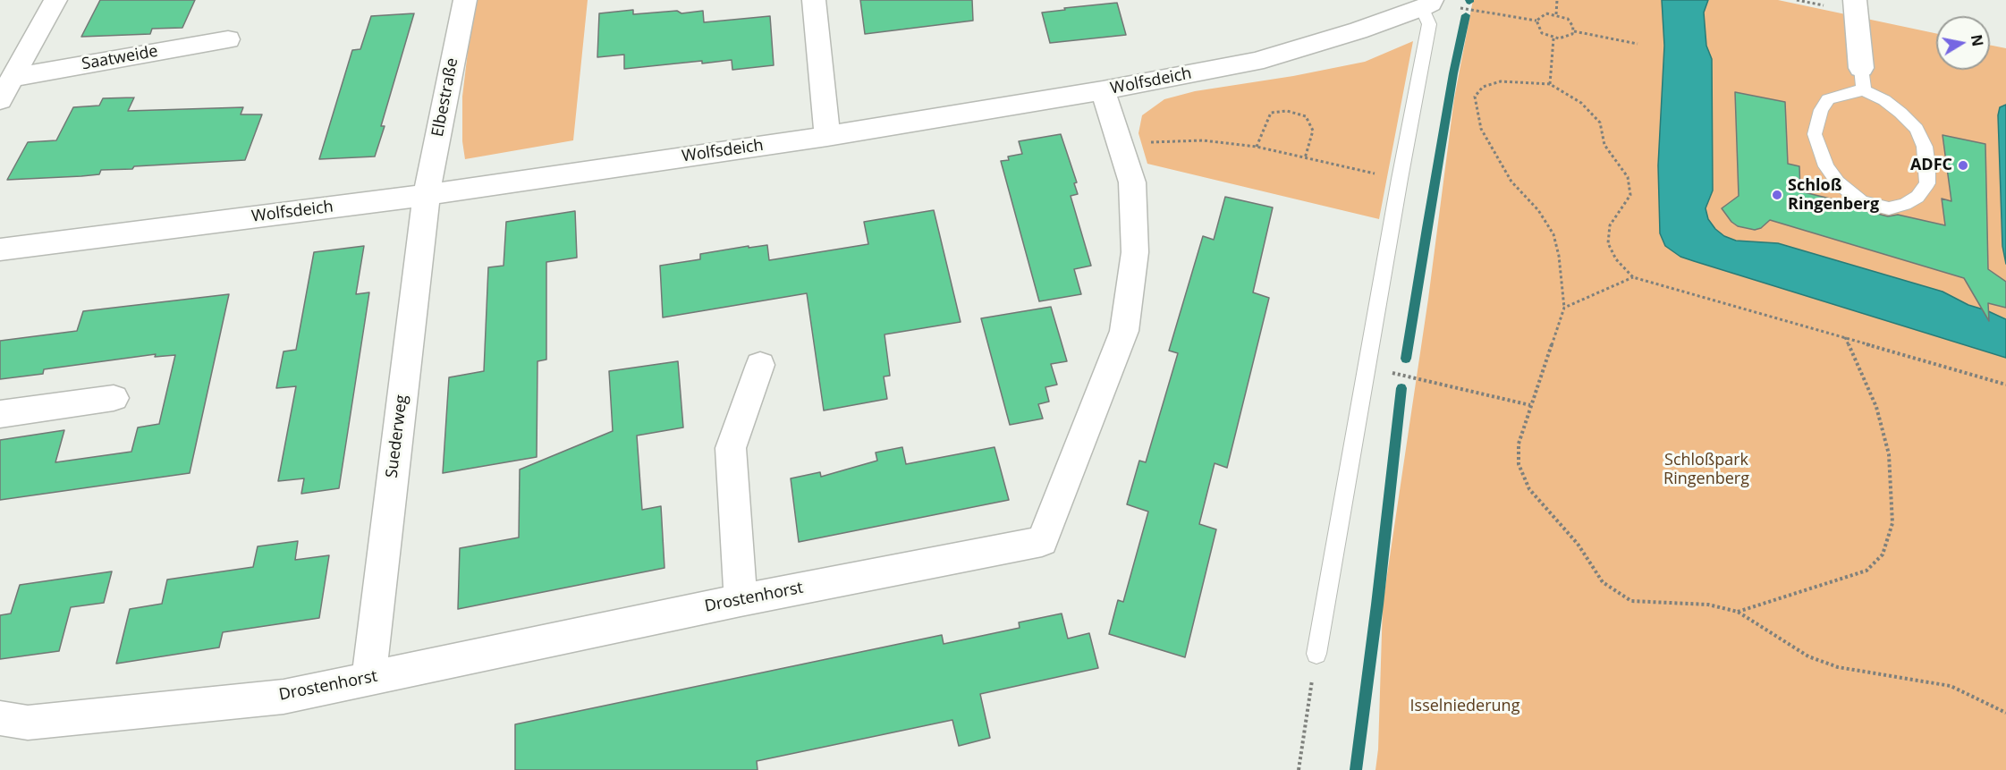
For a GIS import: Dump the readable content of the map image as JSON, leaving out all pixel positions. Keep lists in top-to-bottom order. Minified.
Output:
{"streets":{"street":["Saatweide","Wolfsdeich","Elbestraße","Suederweg","Drostenhorst"]},"crossings":[["Wolfsdeich","Elbestraße"],["Wolfsdeich","Suederweg"],["Wolfsdeich","Drostenhorst"],["Elbestraße","Suederweg"],["Suederweg","Drostenhorst"]],"parks":["Schloßpark Ringenberg","Isselniederung"],"places":["ADFC","Schloß Ringenberg"],"north":"right"}
